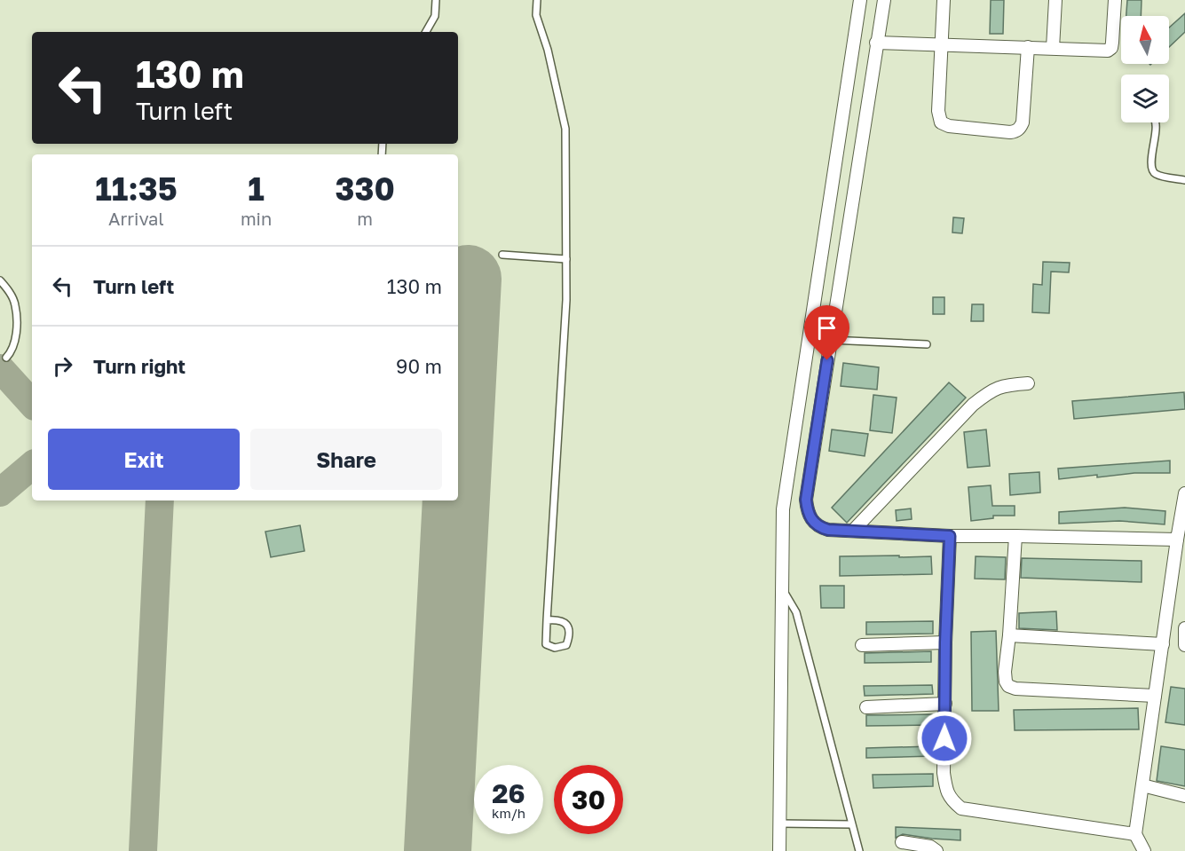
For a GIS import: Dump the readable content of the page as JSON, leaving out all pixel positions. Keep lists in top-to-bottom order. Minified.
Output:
{"north":"top","page":{"turn":["130 m","Turn left"],"eta":["11:35","Arrival","1","min","330","m"],"list":[{"name":"Turn left","value":"130 m"},{"name":"Turn right","value":"90 m"}],"buttons":["Exit","Share"],"speed":"26 km/h","limit":"30"}}
